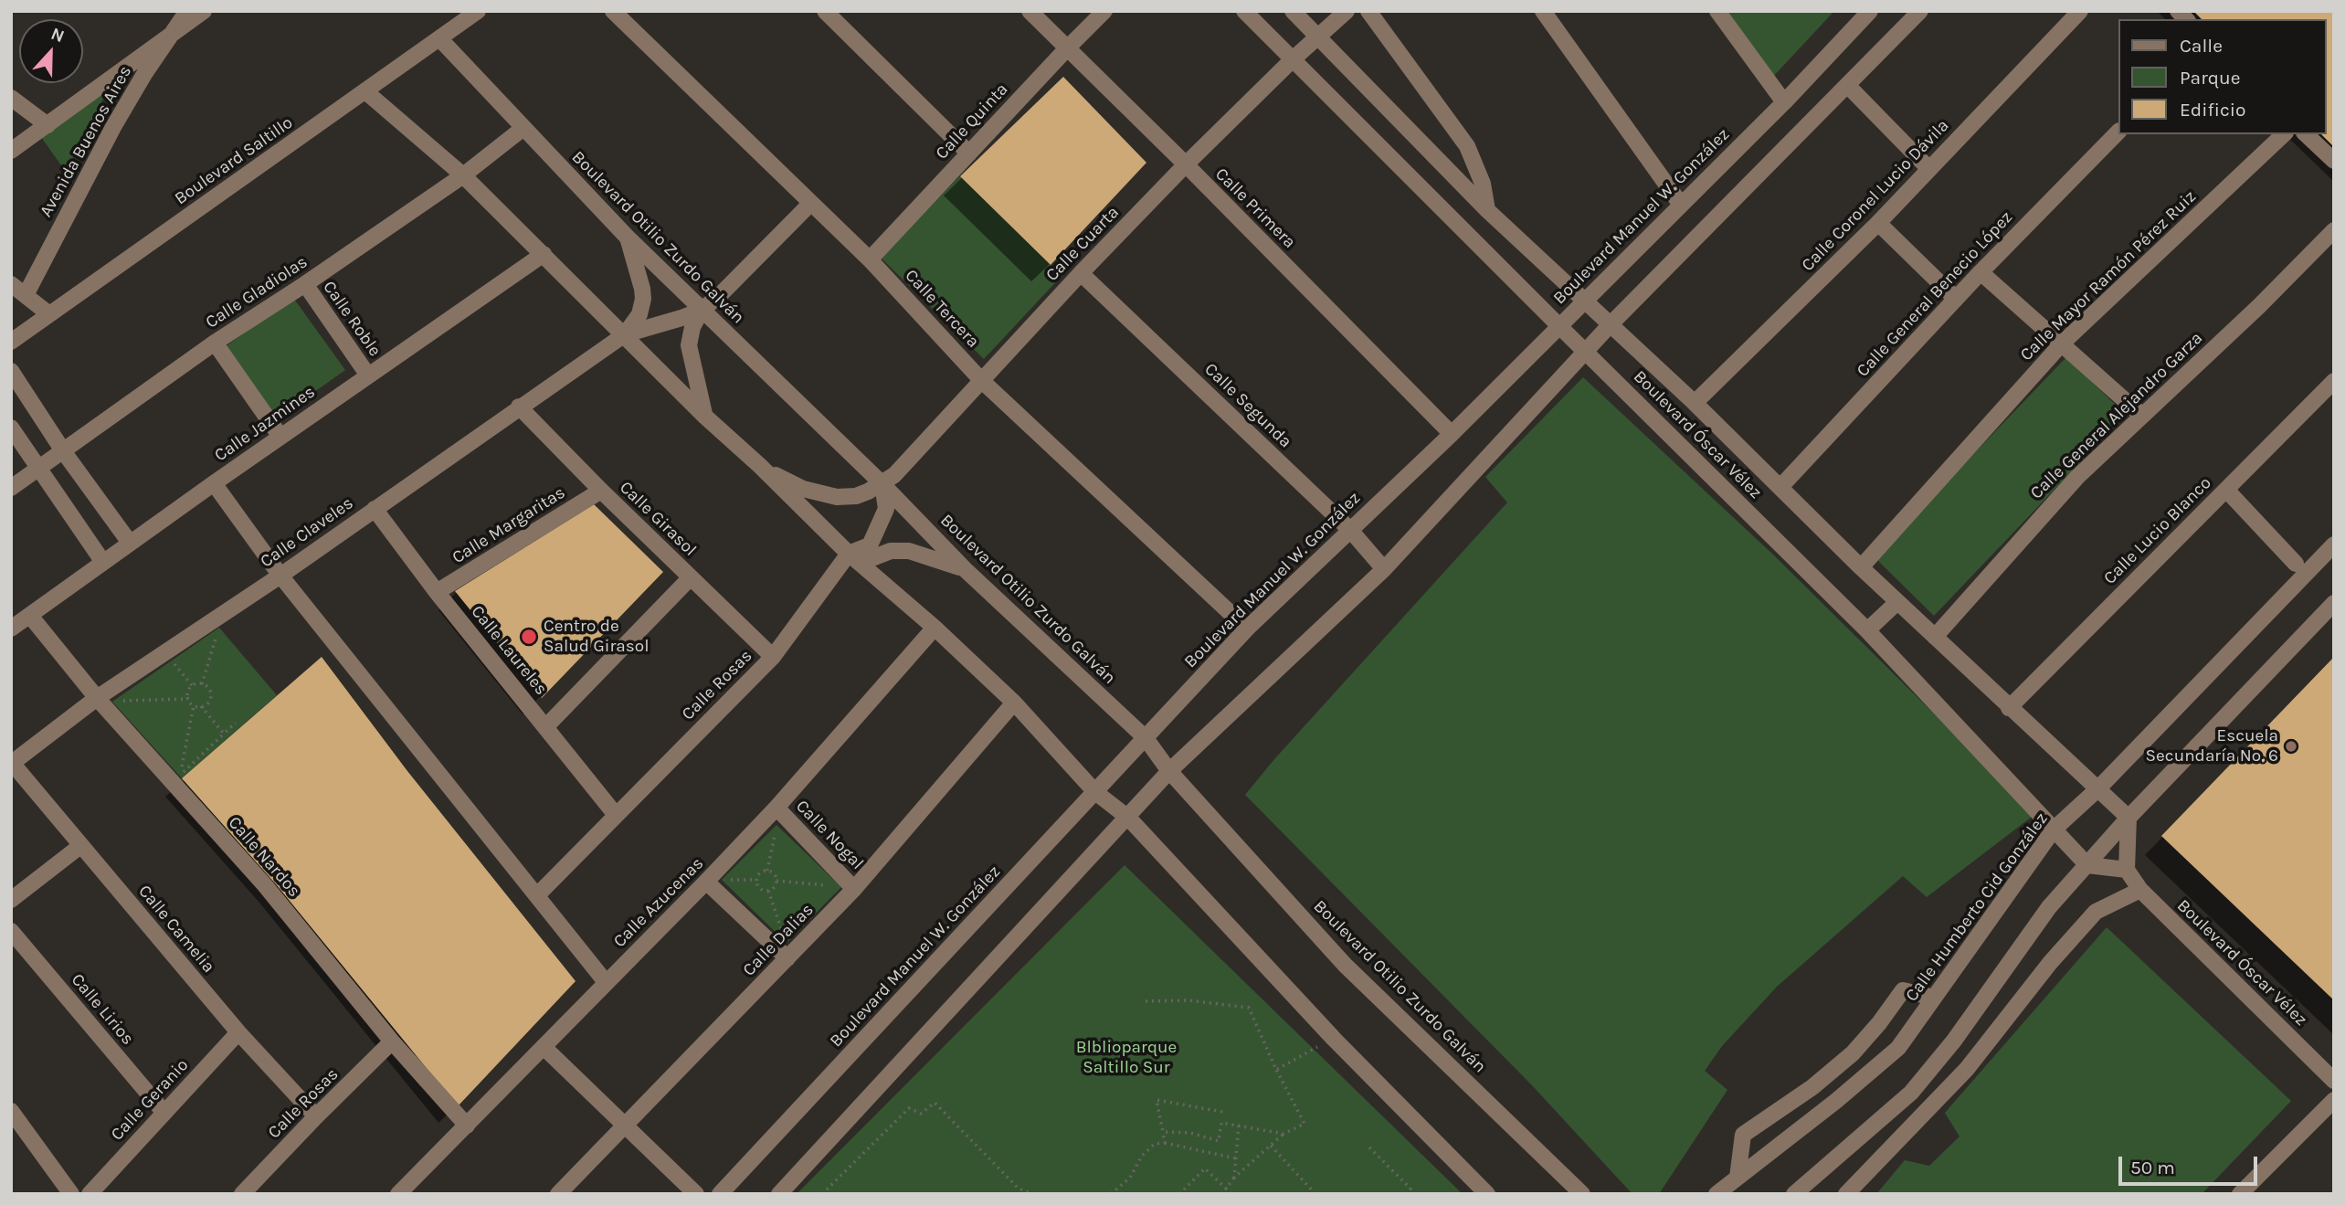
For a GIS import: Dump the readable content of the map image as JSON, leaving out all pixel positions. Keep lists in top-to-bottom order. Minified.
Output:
{"streets":{"street":["Calle Quinta","Avenida Buenos Aires","Boulevard Saltillo","Calle Coronel Lucio Dávila","Calle Primera","Boulevard Manuel W. González","Boulevard Otilio Zurdo Galván","Calle Cuarta","Calle Mayor Ramón Pérez Ruiz","Calle Gladiolas","Calle General Benecio López","Calle Tercera","Calle Roble","Calle Segunda","Calle General Alejandro Garza","Calle Jazmines","Boulevard Óscar Vélez","Calle Girasol","Calle Margaritas","Calle Lucio Blanco","Calle Claveles","Calle Laureles","Calle Rosas","Calle Nogal","Calle Nardos","Calle Azucenas","Calle Humberto Cid González","Calle Camelia","Calle Dalias","Calle Lirios","Calle Geranio"]},"crossings":[["Calle Quinta","Calle Primera"],["Calle Quinta","Calle Tercera"],["Boulevard Saltillo","Boulevard Otilio Zurdo Galván"],["Calle Coronel Lucio Dávila","Boulevard Óscar Vélez"],["Calle Primera","Boulevard Manuel W. González"],["Calle Primera","Calle Cuarta"],["Boulevard Manuel W. González","Boulevard Otilio Zurdo Galván"],["Boulevard Manuel W. González","Calle Tercera"],["Boulevard Manuel W. González","Calle Segunda"],["Boulevard Manuel W. González","Boulevard Óscar Vélez"],["Boulevard Otilio Zurdo Galván","Calle Cuarta"],["Boulevard Otilio Zurdo Galván","Calle Gladiolas"],["Boulevard Otilio Zurdo Galván","Calle Rosas"],["Calle Cuarta","Calle Tercera"],["Calle Cuarta","Calle Segunda"],["Calle Cuarta","Boulevard Óscar Vélez"],["Calle Cuarta","Calle Rosas"],["Calle Mayor Ramón Pérez Ruiz","Boulevard Óscar Vélez"],["Calle Gladiolas","Calle Roble"],["Calle General Benecio López","Boulevard Óscar Vélez"],["Calle Roble","Calle Jazmines"],["Calle General Alejandro Garza","Boulevard Óscar Vélez"],["Calle Jazmines","Calle Nardos"],["Boulevard Óscar Vélez","Calle Lucio Blanco"],["Boulevard Óscar Vélez","Calle Humberto Cid González"],["Calle Girasol","Calle Margaritas"],["Calle Girasol","Calle Claveles"],["Calle Girasol","Calle Rosas"],["Calle Margaritas","Calle Laureles"],["Calle Claveles","Calle Laureles"],["Calle Claveles","Calle Nardos"],["Calle Claveles","Calle Camelia"],["Calle Laureles","Calle Rosas"],["Calle Rosas","Calle Nardos"],["Calle Rosas","Calle Camelia"],["Calle Nogal","Calle Azucenas"],["Calle Nogal","Calle Dalias"],["Calle Nardos","Calle Azucenas"],["Calle Camelia","Calle Geranio"],["Calle Lirios","Calle Geranio"]],"parks":["Blblioparque Saltillo Sur"],"places":["Centro de Salud Girasol","Escuela Secundaría No. 6"],"legend":["Calle","Parque","Edificio"],"scale_bar":"50 m","north":"top"}
